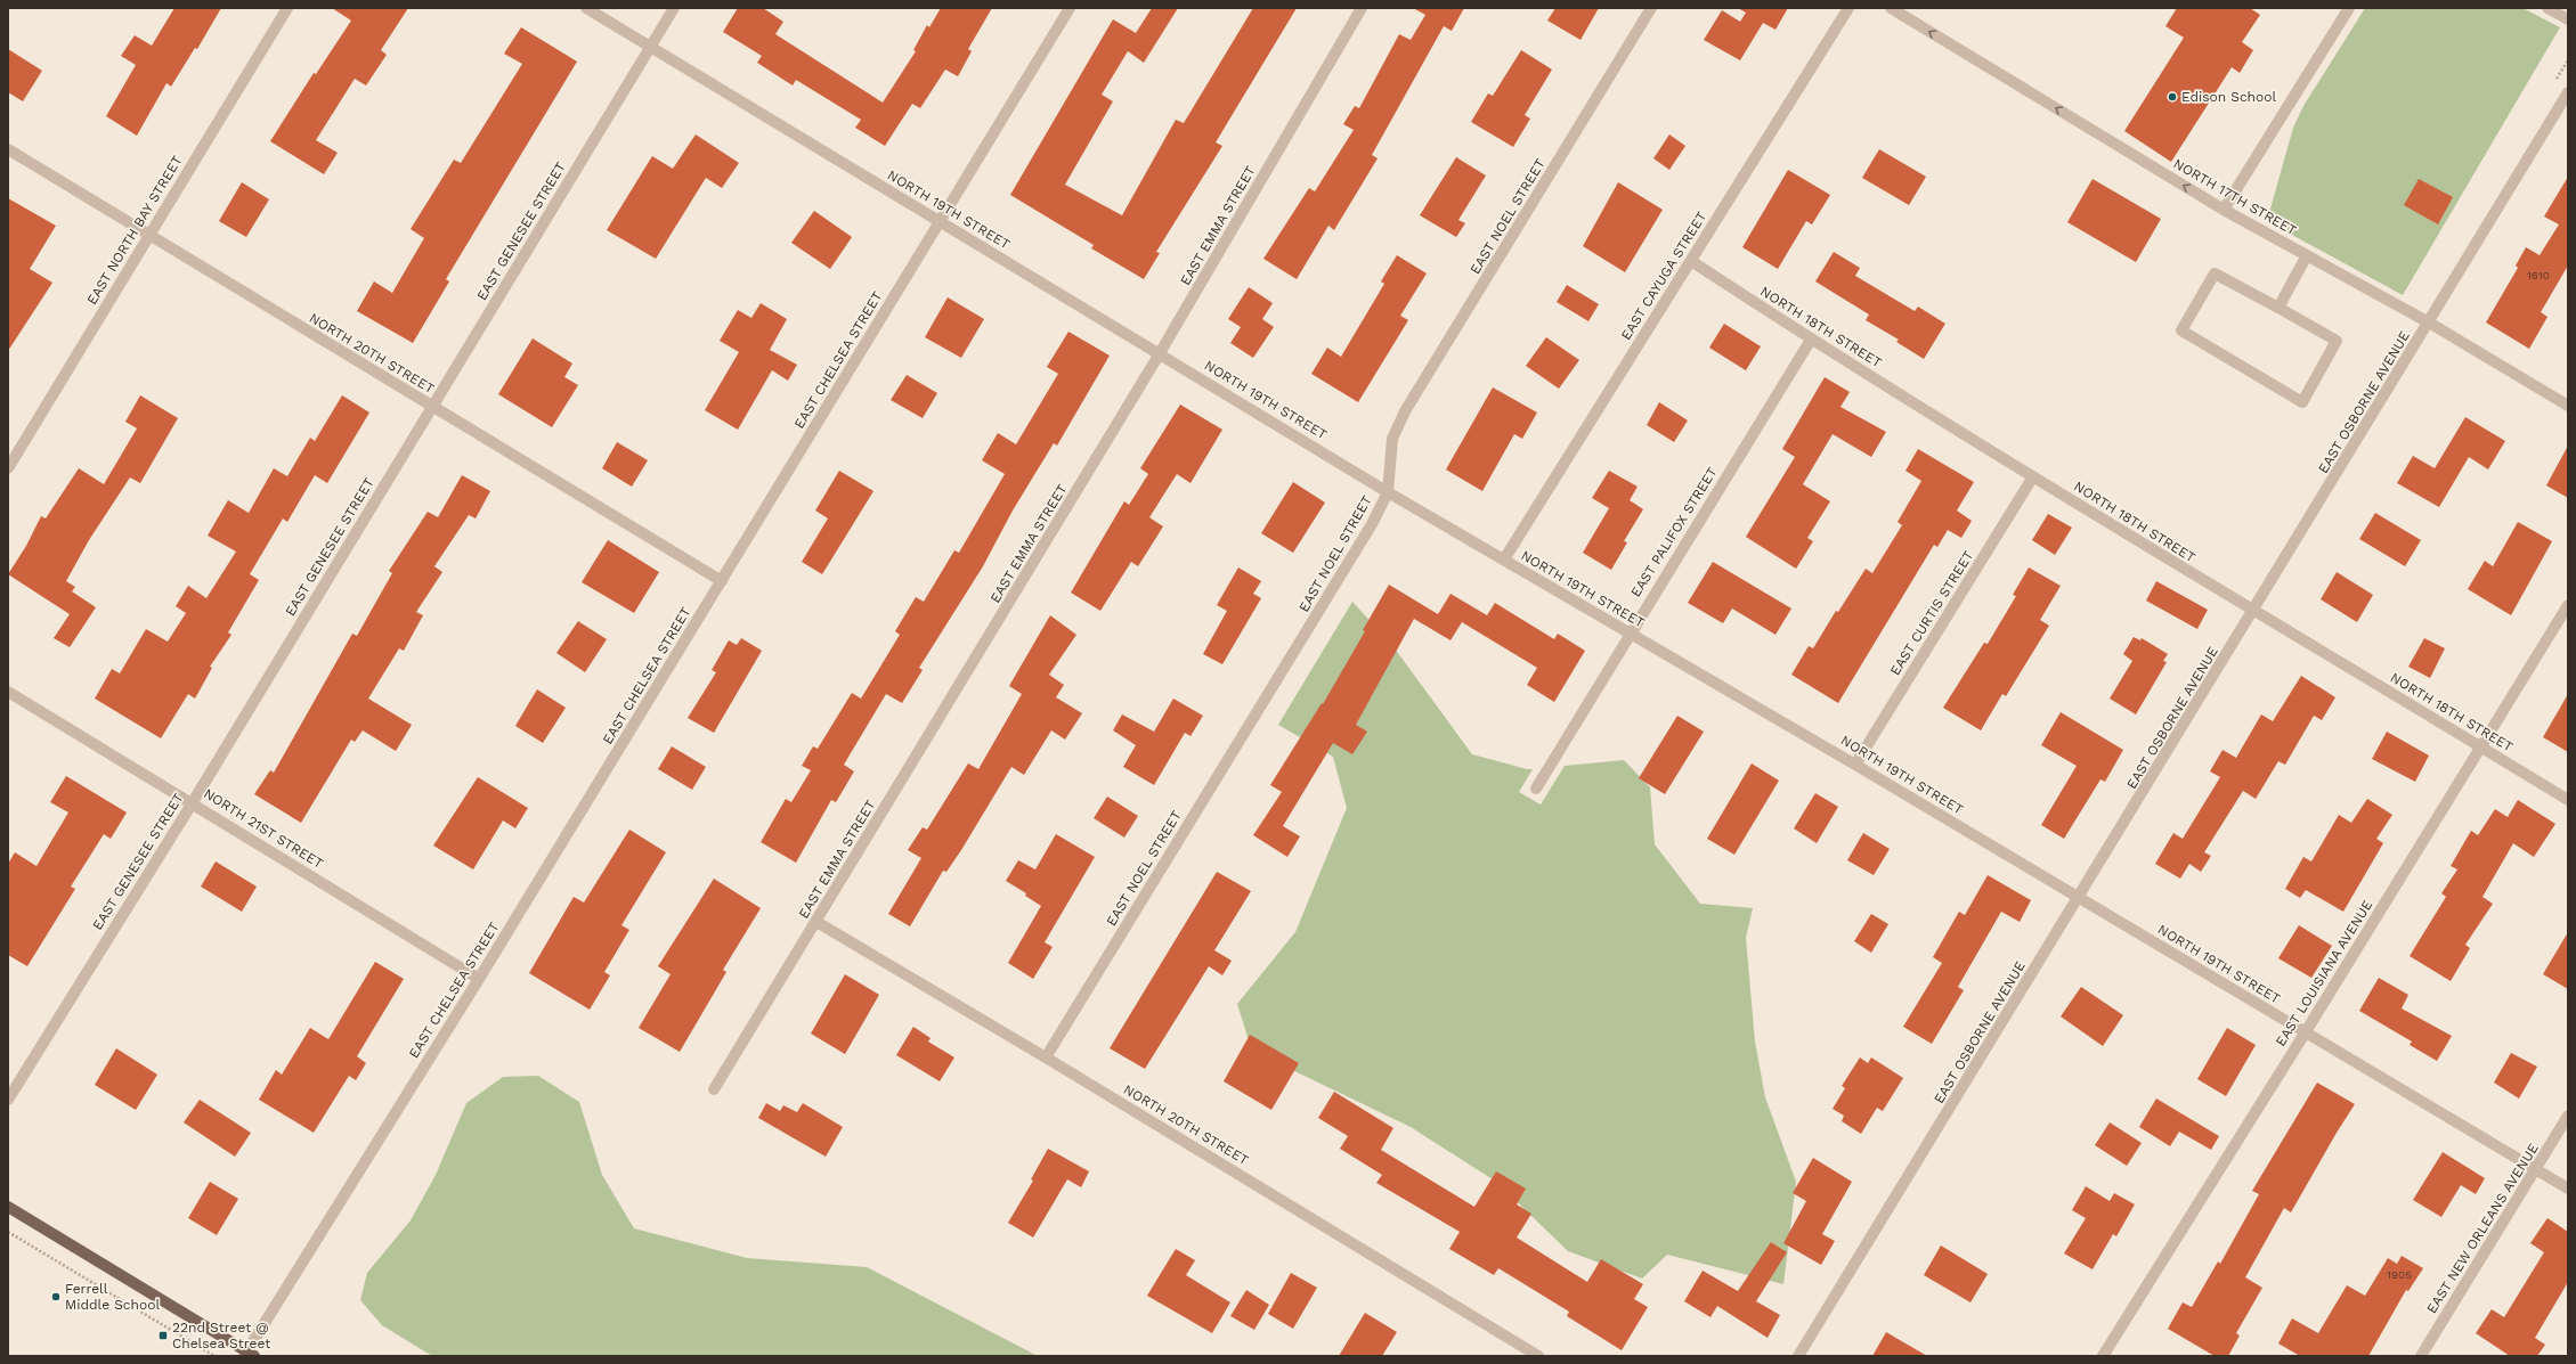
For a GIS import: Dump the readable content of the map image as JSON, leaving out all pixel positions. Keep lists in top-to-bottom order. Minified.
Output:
{"streets":{"street":["NORTH 17TH STREET","NORTH 19TH STREET","EAST NOEL STREET","EAST EMMA STREET","EAST NORTH BAY STREET","EAST GENESEE STREET","EAST CAYUGA STREET","NORTH 18TH STREET","NORTH 20TH STREET","EAST CHELSEA STREET","EAST OSBORNE AVENUE","EAST PALIFOX STREET","EAST CURTIS STREET","NORTH 21ST STREET","EAST LOUISIANA AVENUE","EAST NEW ORLEANS AVENUE"]},"crossings":[["NORTH 17TH STREET","EAST OSBORNE AVENUE"],["NORTH 19TH STREET","EAST NOEL STREET"],["NORTH 19TH STREET","EAST EMMA STREET"],["NORTH 19TH STREET","EAST GENESEE STREET"],["NORTH 19TH STREET","EAST CAYUGA STREET"],["NORTH 19TH STREET","EAST CHELSEA STREET"],["NORTH 19TH STREET","EAST OSBORNE AVENUE"],["NORTH 19TH STREET","EAST PALIFOX STREET"],["NORTH 19TH STREET","EAST CURTIS STREET"],["NORTH 19TH STREET","EAST LOUISIANA AVENUE"],["NORTH 19TH STREET","EAST NEW ORLEANS AVENUE"],["EAST NOEL STREET","NORTH 20TH STREET"],["EAST EMMA STREET","NORTH 20TH STREET"],["EAST NORTH BAY STREET","NORTH 20TH STREET"],["EAST GENESEE STREET","NORTH 20TH STREET"],["EAST GENESEE STREET","NORTH 21ST STREET"],["EAST CAYUGA STREET","NORTH 18TH STREET"],["NORTH 18TH STREET","EAST OSBORNE AVENUE"],["NORTH 18TH STREET","EAST PALIFOX STREET"],["NORTH 18TH STREET","EAST CURTIS STREET"],["NORTH 18TH STREET","EAST LOUISIANA AVENUE"],["NORTH 20TH STREET","EAST CHELSEA STREET"],["EAST CHELSEA STREET","NORTH 21ST STREET"]],"one_way":["NORTH 17TH STREET"],"places":{"other":["Edison School","Ferrell Middle School"],"transit":["22nd Street @ Chelsea Street"]},"house_numbers":["1610","1905"]}
